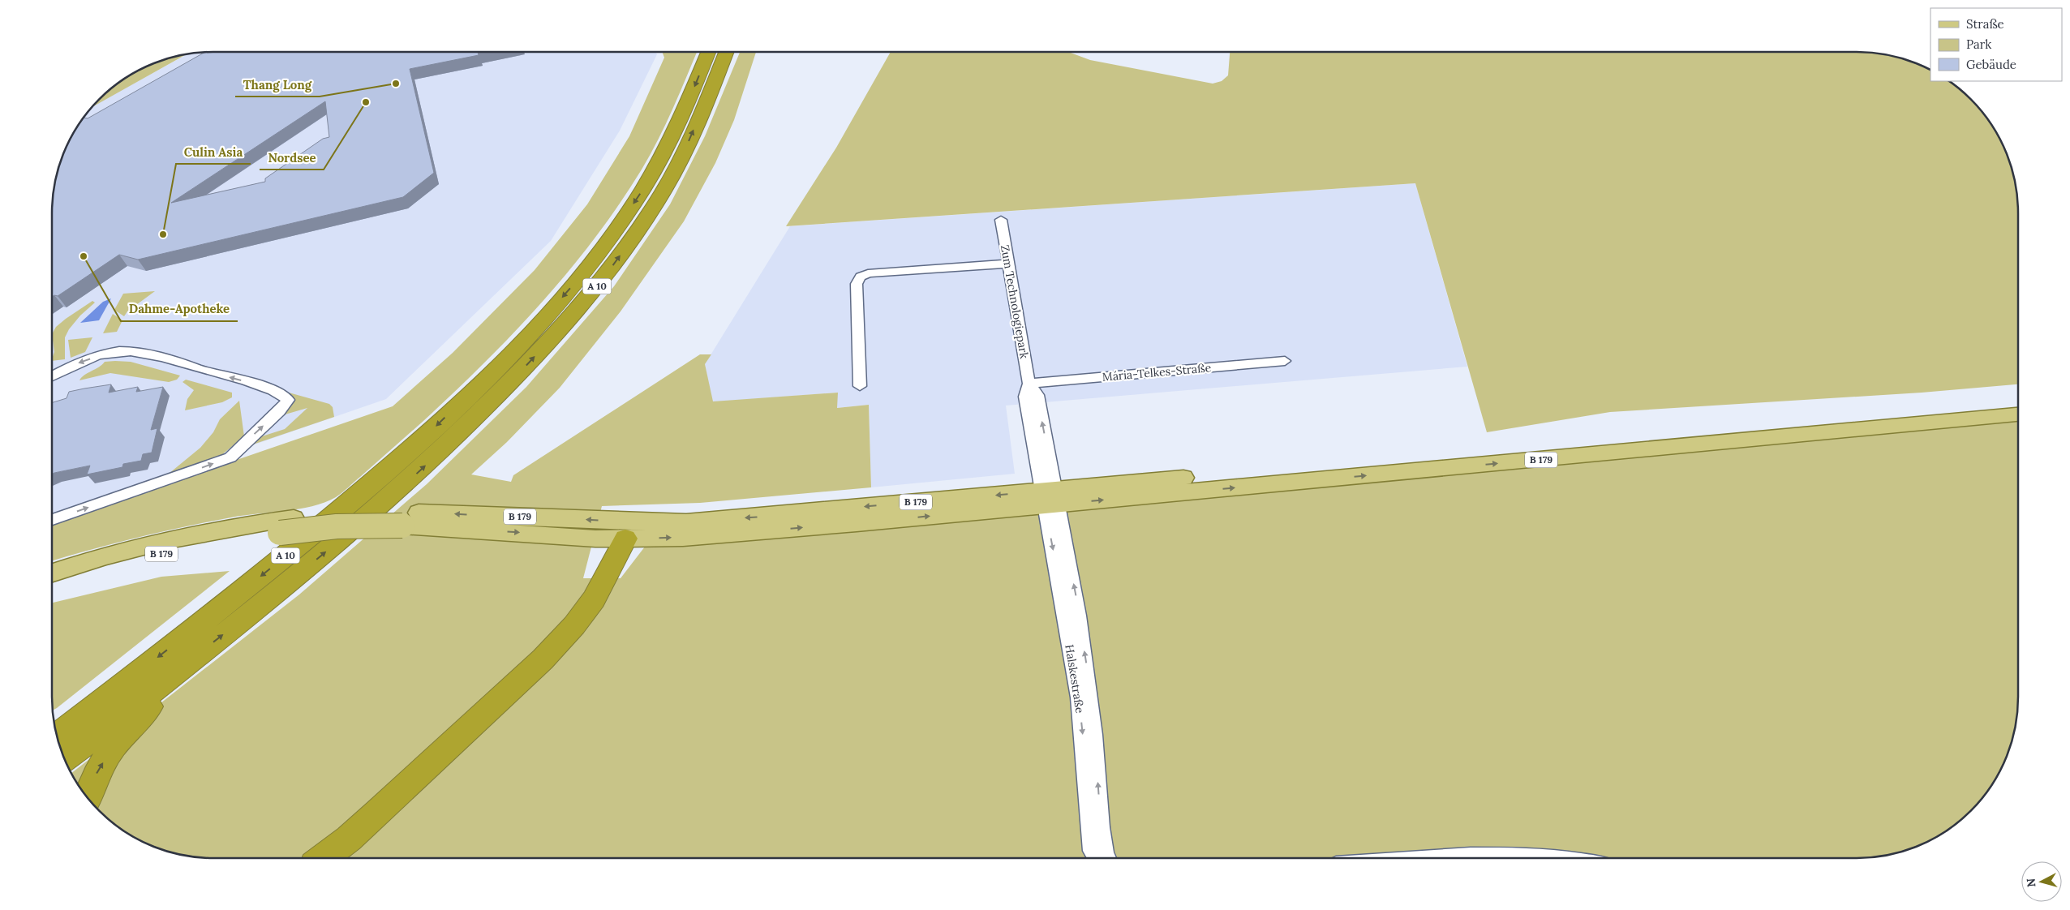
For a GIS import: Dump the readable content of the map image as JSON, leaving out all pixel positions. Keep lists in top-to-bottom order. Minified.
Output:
{"streets":{"highway":["A 10"],"main road":["B 179"],"street":["Zum Technologiepark","Mária-Telkes-Straße","Halskestraße"]},"crossings":[["Zum Technologiepark","Mária-Telkes-Straße"],["Zum Technologiepark","B 179"],["Zum Technologiepark","Halskestraße"],["B 179","Halskestraße"]],"places":["Thang Long","Nordsee","Culin Asia","Dahme-Apotheke"],"legend":["Straße","Park","Gebäude"],"north":"left"}
